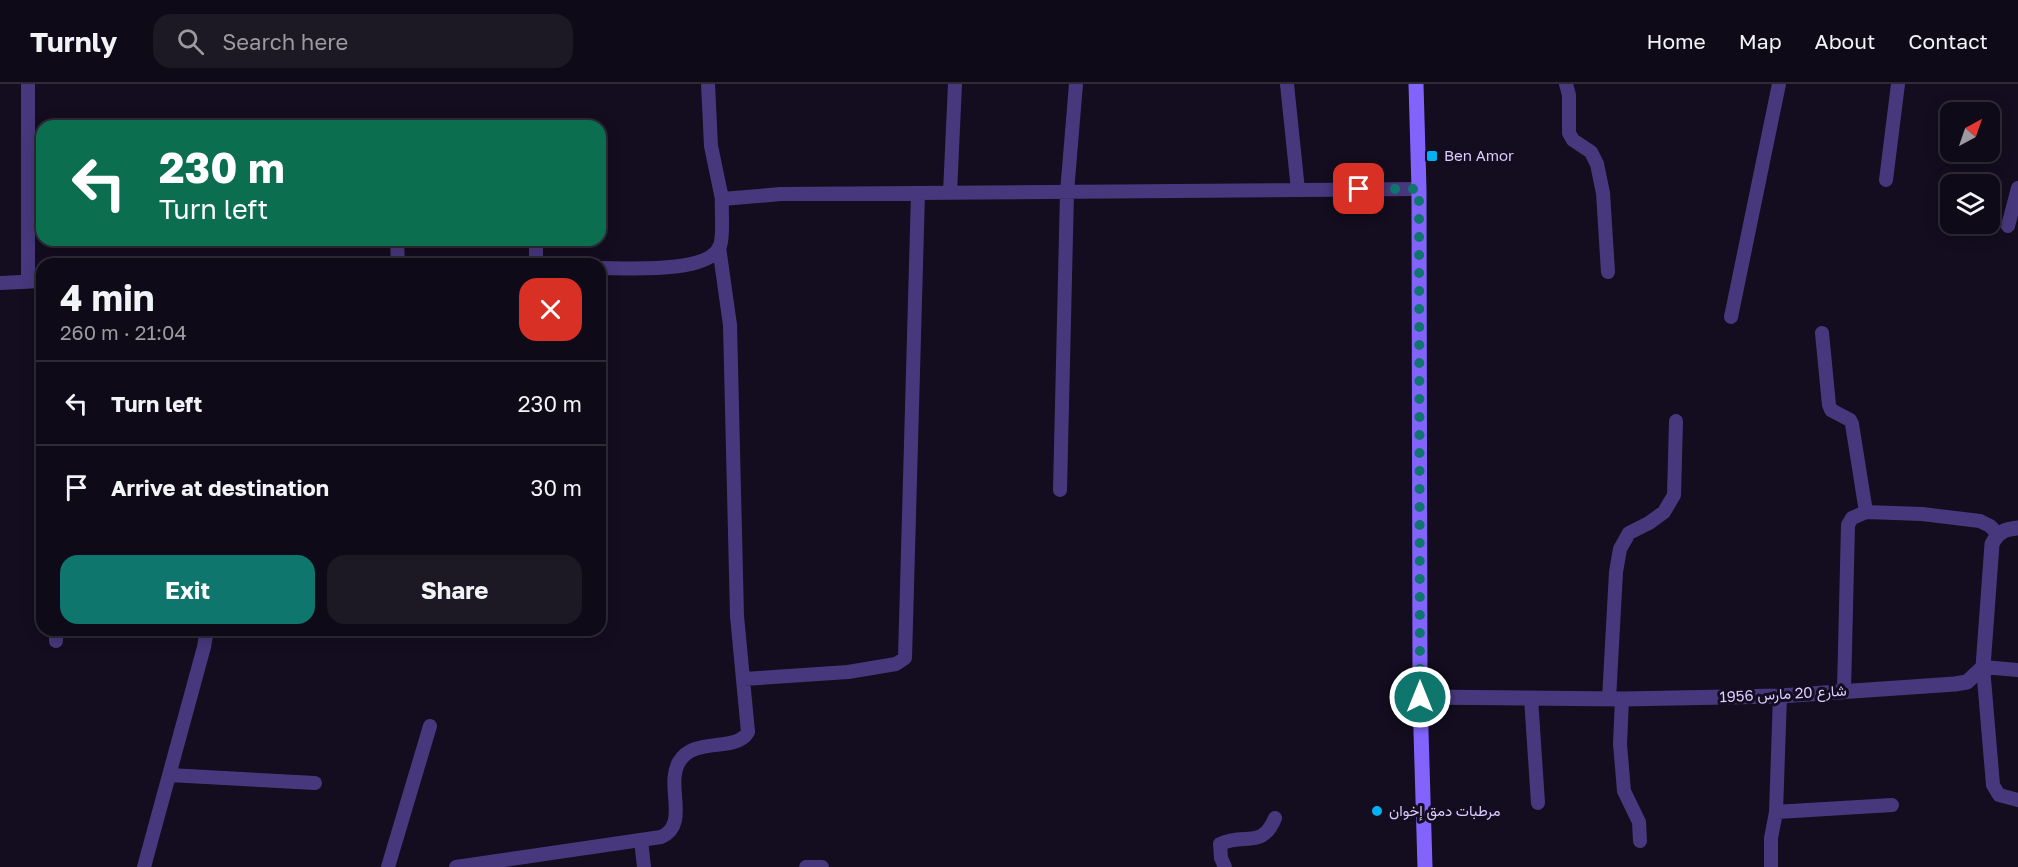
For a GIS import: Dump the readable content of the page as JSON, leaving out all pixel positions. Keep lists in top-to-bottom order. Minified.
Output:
{"streets":{"street":["شارع 20 مارس 1956"]},"places":{"transit":["Ben Amor"],"other":["مرطبات دمق إخوان"]},"north":"top right","page":{"header":"Turnly","search":"Search here","nav":["Home","Map","About","Contact"],"turn":["230 m","Turn left"],"heading":["4 min","260 m · 21:04"],"list":[{"name":"Turn left","value":"230 m"},{"name":"Arrive at destination","value":"30 m"}],"buttons":["Exit","Share"]}}
